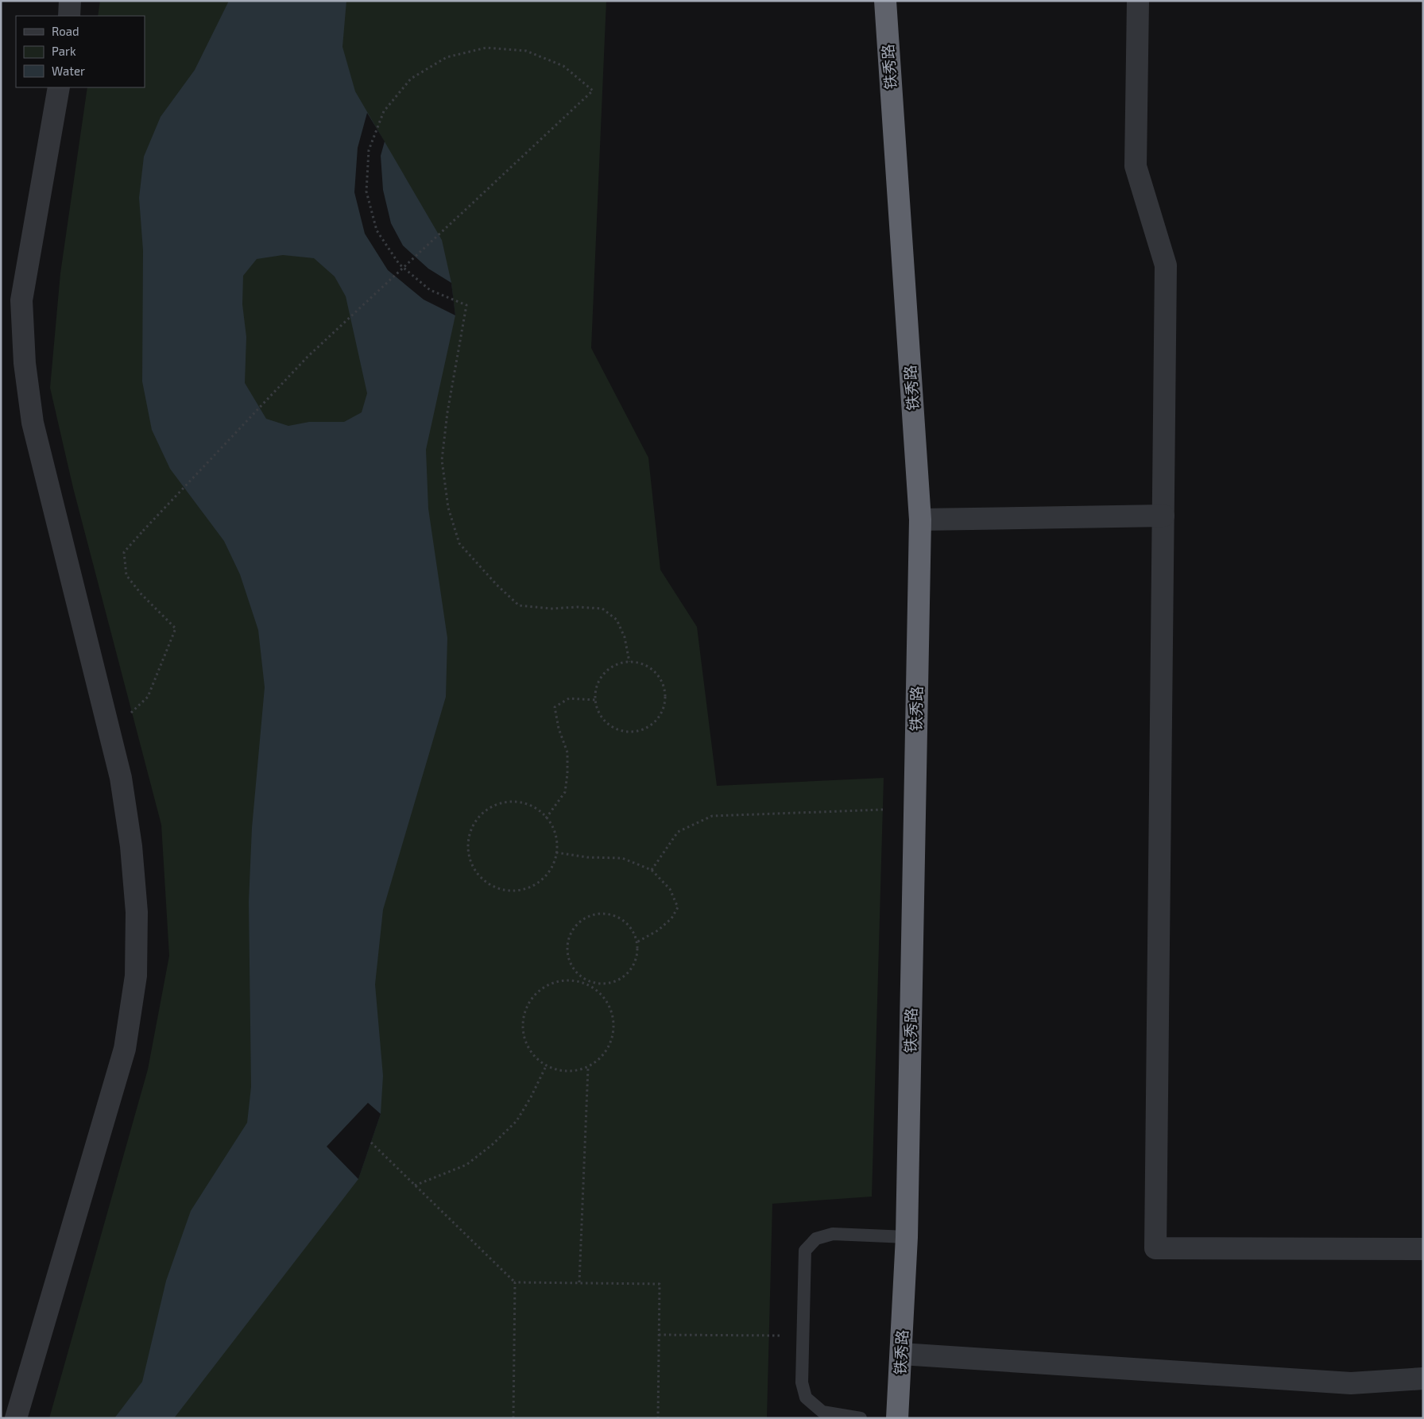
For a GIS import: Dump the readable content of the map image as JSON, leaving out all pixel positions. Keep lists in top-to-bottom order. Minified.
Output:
{"streets":{"highway":["铁秀路"]},"legend":["Road","Park","Water"]}
